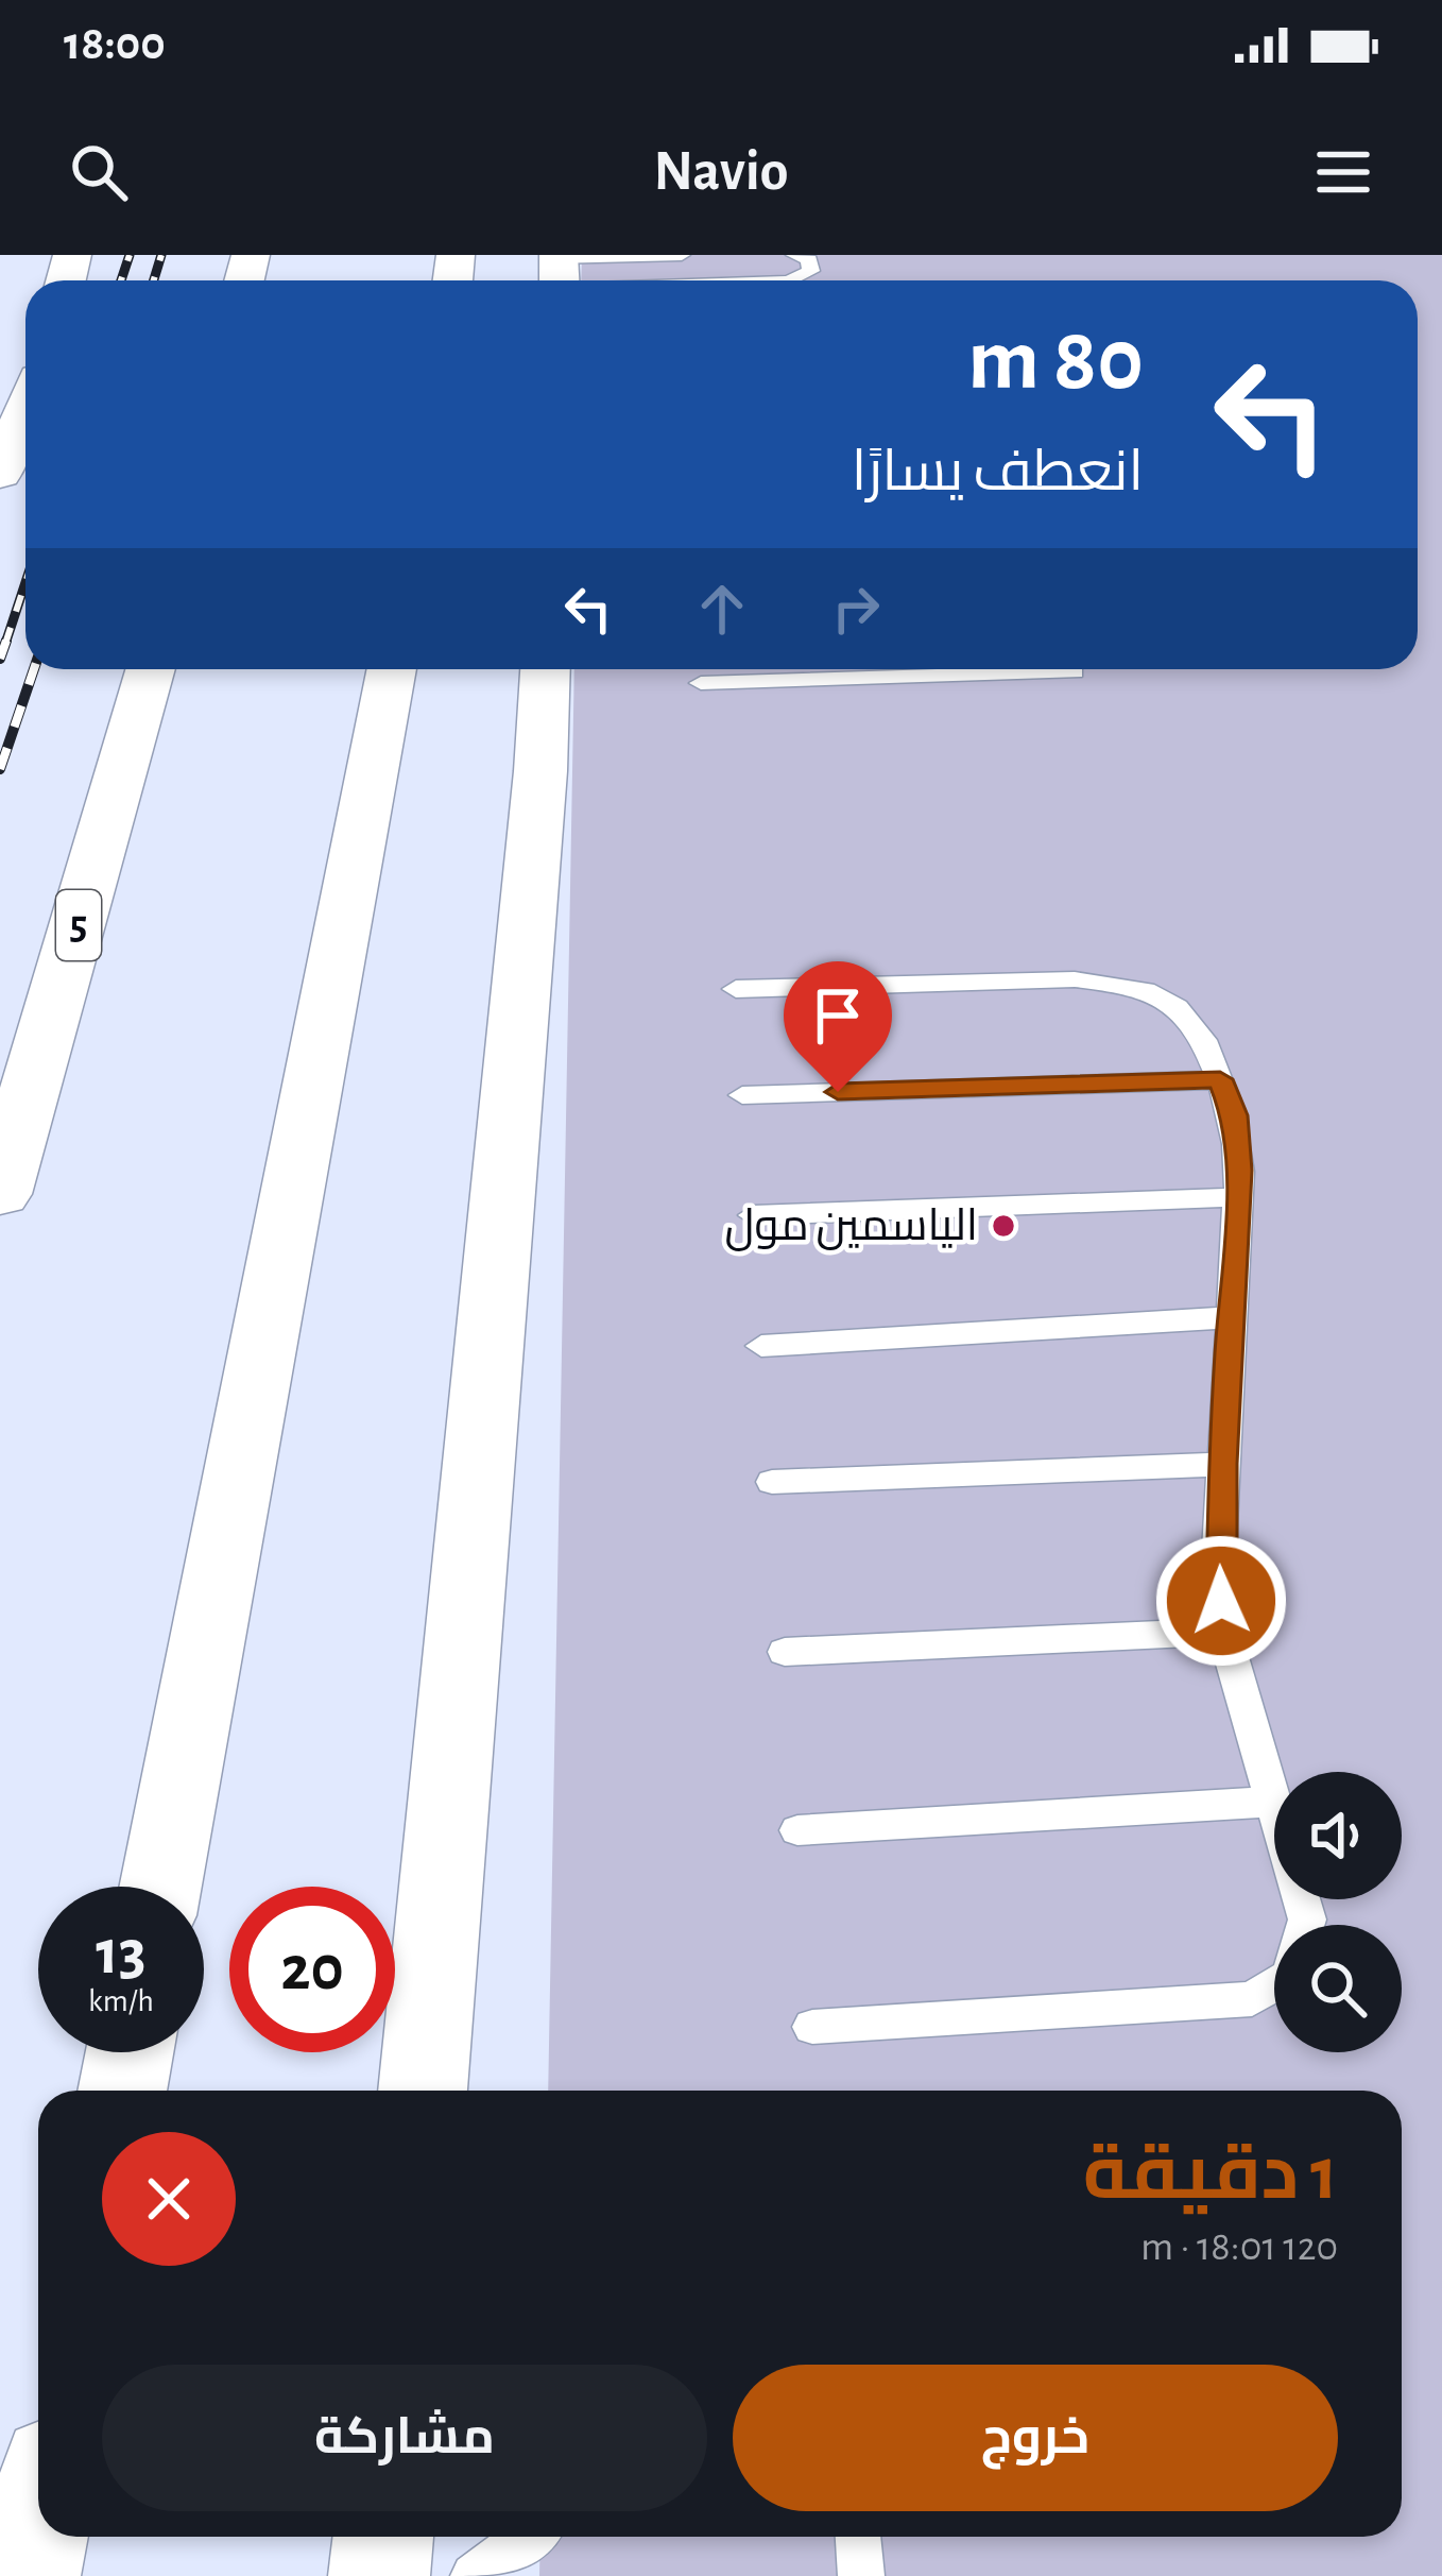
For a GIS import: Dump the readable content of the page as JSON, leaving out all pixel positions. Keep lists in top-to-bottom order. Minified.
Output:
{"streets":{"main road":["5"]},"places":["الياسمين مول"],"page":{"status":"18:00","header":"Navio","turn":["80 m","انعطف يسارًا"],"speed":"13 km/h","limit":"20","heading":["1 دقيقة","120 m · 18:01"],"buttons":["خروج","مشاركة"]}}
